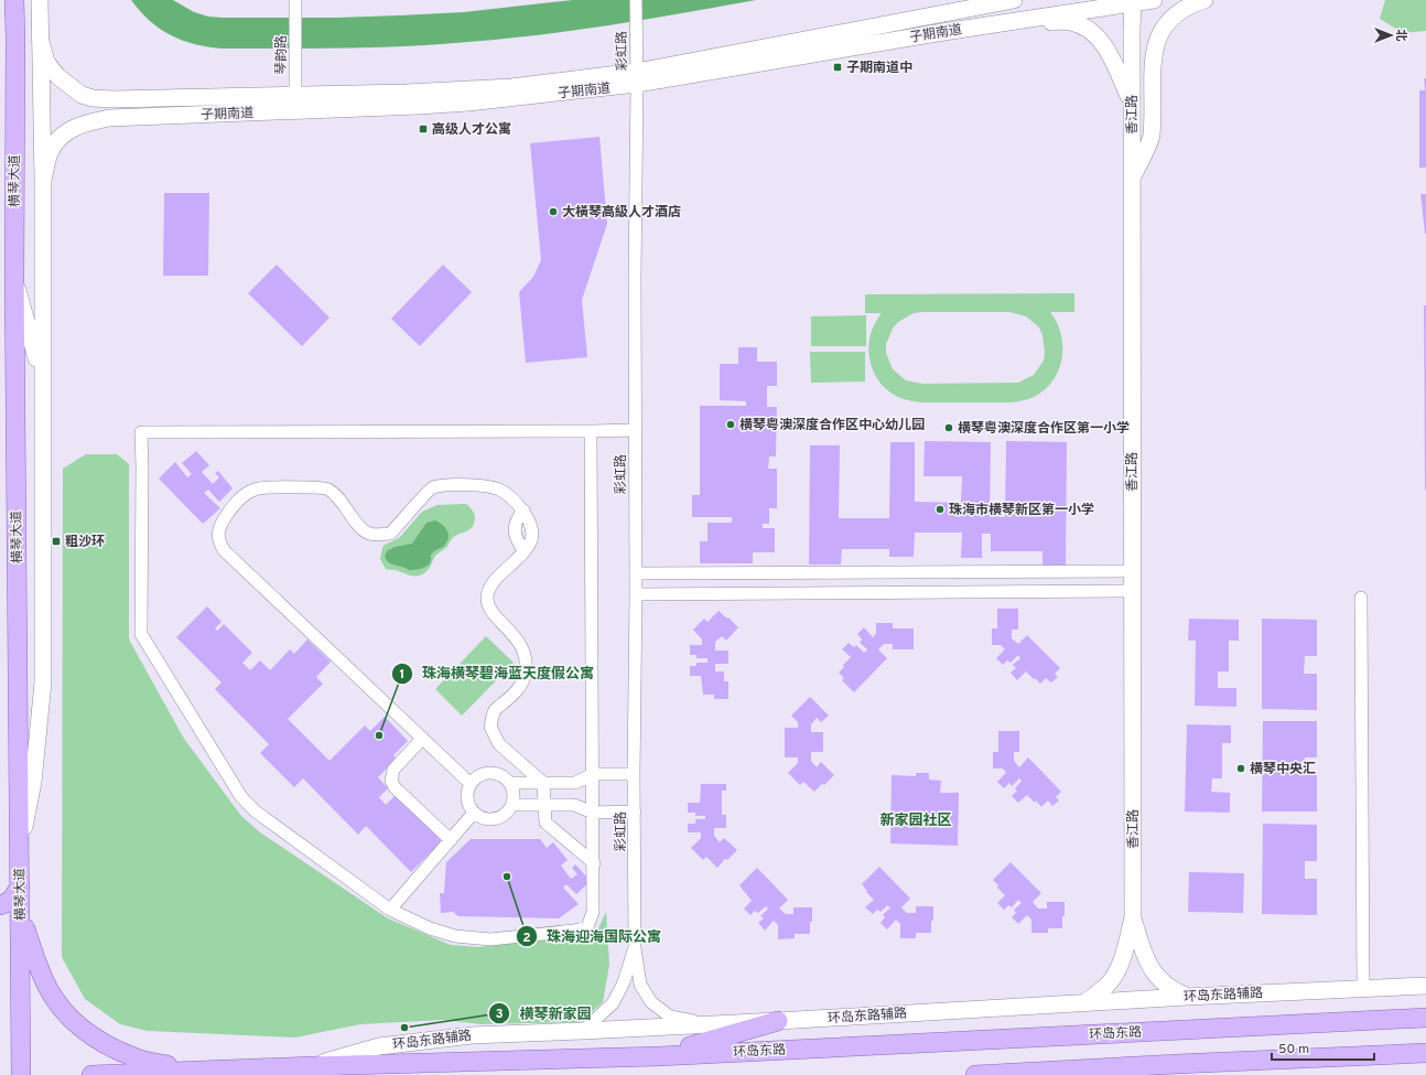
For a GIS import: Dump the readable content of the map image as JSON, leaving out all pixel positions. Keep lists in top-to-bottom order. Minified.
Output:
{"streets":{"main road":["子期南道","香江路","横琴大道","环岛东路辅路","环岛东路"],"street":["彩虹路","琴韵路"]},"crossings":[["子期南道","彩虹路"],["子期南道","琴韵路"],["子期南道","香江路"],["环岛东路辅路","环岛东路"]],"districts":["新家园社区"],"places":{"transit":["子期南道中","高级人才公寓","粗沙环"],"other":["大橫琴高級人才酒店","横琴粤澳深度合作区中心幼儿园","横琴粤澳深度合作区第一小学","珠海市横琴新区第一小学","珠海横琴碧海蓝天度假公寓","横琴中央汇","珠海迎海国际公寓","横琴新家园"]},"scale_bar":"50 m","north":"right"}
